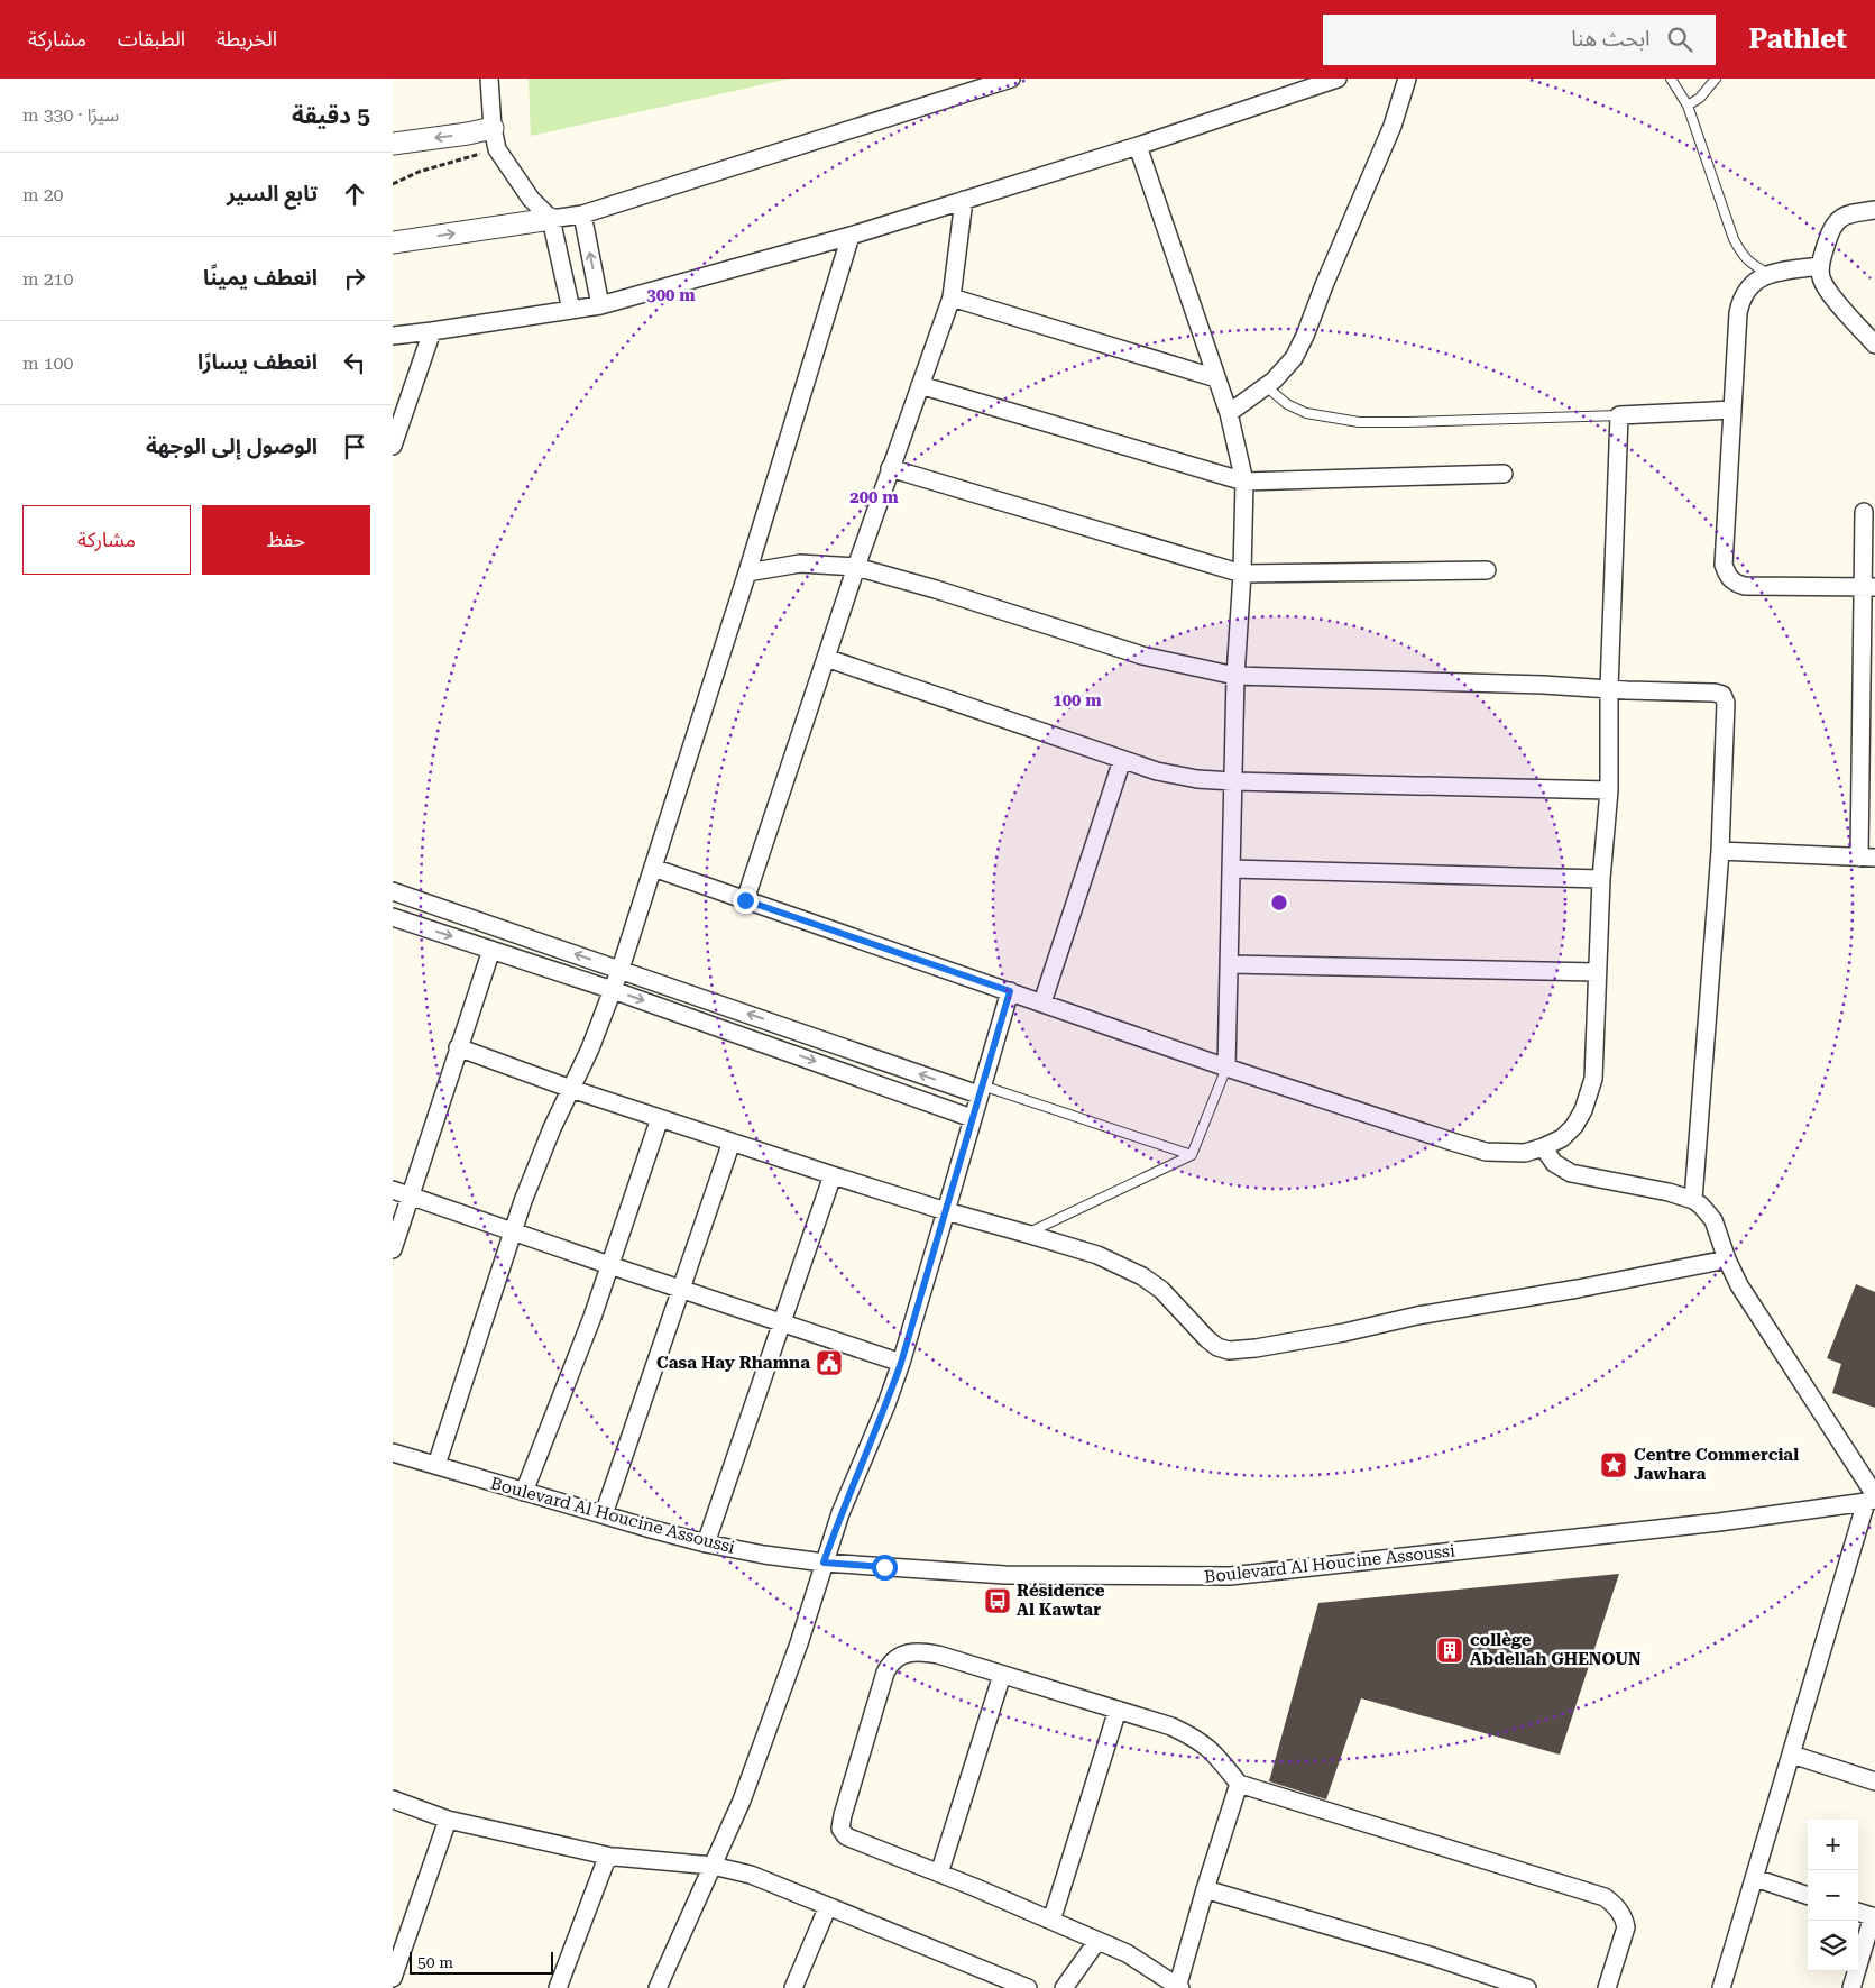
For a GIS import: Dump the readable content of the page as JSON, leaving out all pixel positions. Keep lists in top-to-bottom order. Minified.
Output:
{"streets":{"street":["Boulevard Al Houcine Assoussi"]},"places":{"public building":["Casa Hay Rhamna"],"place":["Centre Commercial Jawhara"],"bus stop":["Résidence Al Kawtar"],"building":["collège Abdellah GHENOUN"]},"scale_bar":"50 m","page":{"header":"Pathlet","search":"ابحث هنا","nav":["الخريطة","الطبقات","مشاركة"],"heading":["5 دقيقة","سيرًا · 330 m"],"list":[["تابع السير","20 m"],["انعطف يمينًا","210 m"],["انعطف يسارًا","100 m"],"الوصول إلى الوجهة"],"buttons":["حفظ","مشاركة"],"map_buttons":["+","−"],"scale":"50 m"},"rings":["300 m","200 m","100 m"]}
